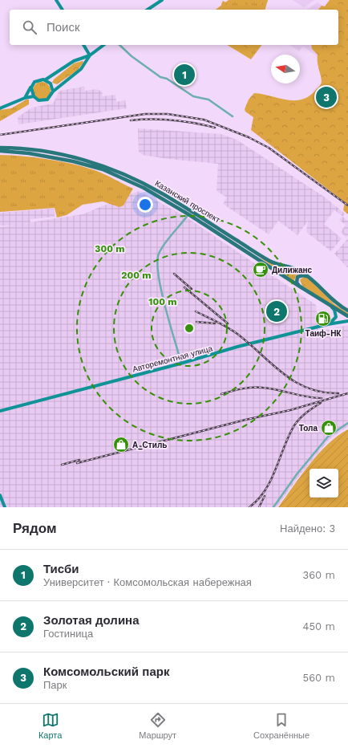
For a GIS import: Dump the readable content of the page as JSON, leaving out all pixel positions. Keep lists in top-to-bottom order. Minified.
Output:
{"streets":{"main road":["Казанский проспект"],"street":["Авторемонтная улица"]},"places":{"cafe":["Дилижанс"],"fuel station":["Таиф-НК"],"shop":["Тола","А_Стиль"]},"north":"left","page":{"search":"Поиск","pins":["1","3","2"],"heading":["Рядом","Найдено: 3"],"list":[{"mark":"1","name":"Тисби","note":"Университет · Комсомольская набережная","value":"360 m"},{"mark":"2","name":"Золотая долина","note":"Гостиница","value":"450 m"},{"mark":"3","name":"Комсомольский парк","note":"Парк","value":"560 m"}],"nav":["Карта","Маршрут","Сохранённые"]},"rings":["300 m","200 m","100 m"]}
